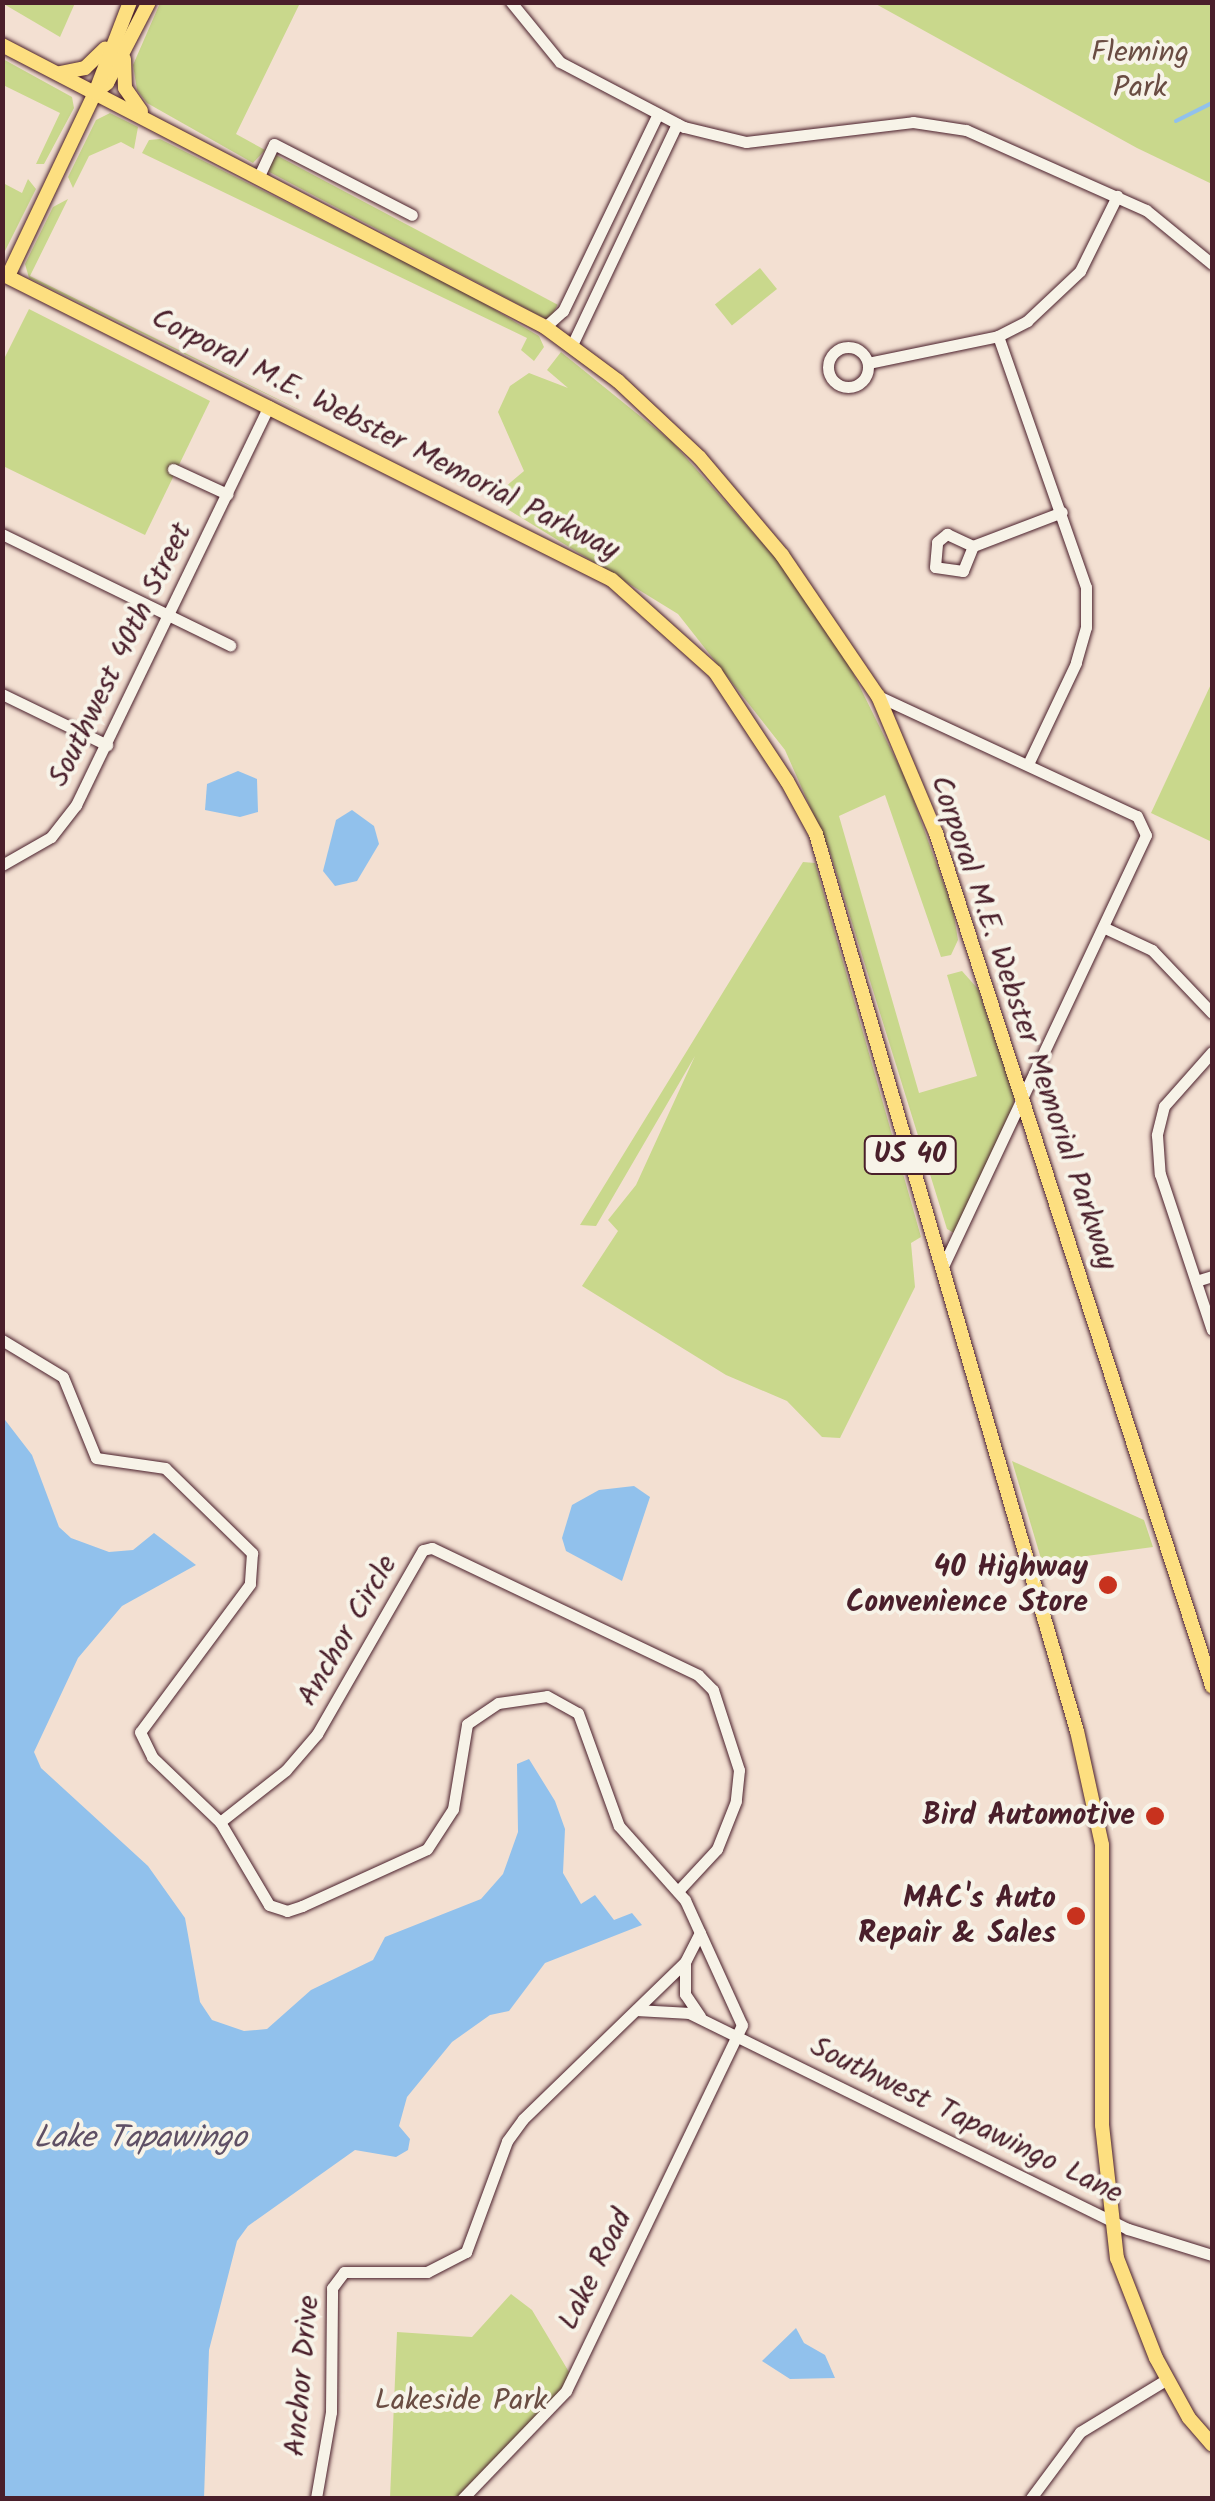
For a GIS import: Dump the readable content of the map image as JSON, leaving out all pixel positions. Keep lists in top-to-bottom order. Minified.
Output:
{"streets":{"main road":["Corporal M.E. Webster Memorial Parkway","US 40"],"street":["Southwest 40th Street","Anchor Circle","Southwest Tapawingo Lane","Lake Road","Anchor Drive"]},"crossings":[["Corporal M.E. Webster Memorial Parkway","Southwest 40th Street"],["Corporal M.E. Webster Memorial Parkway","Southwest Tapawingo Lane"],["Southwest Tapawingo Lane","Lake Road"]],"water":["Lake Tapawingo"],"parks":["Fleming Park","Lakeside Park"],"places":["40 Highway Convenience Store","Bird Automotive","MAC's Auto Repair & Sales"]}
